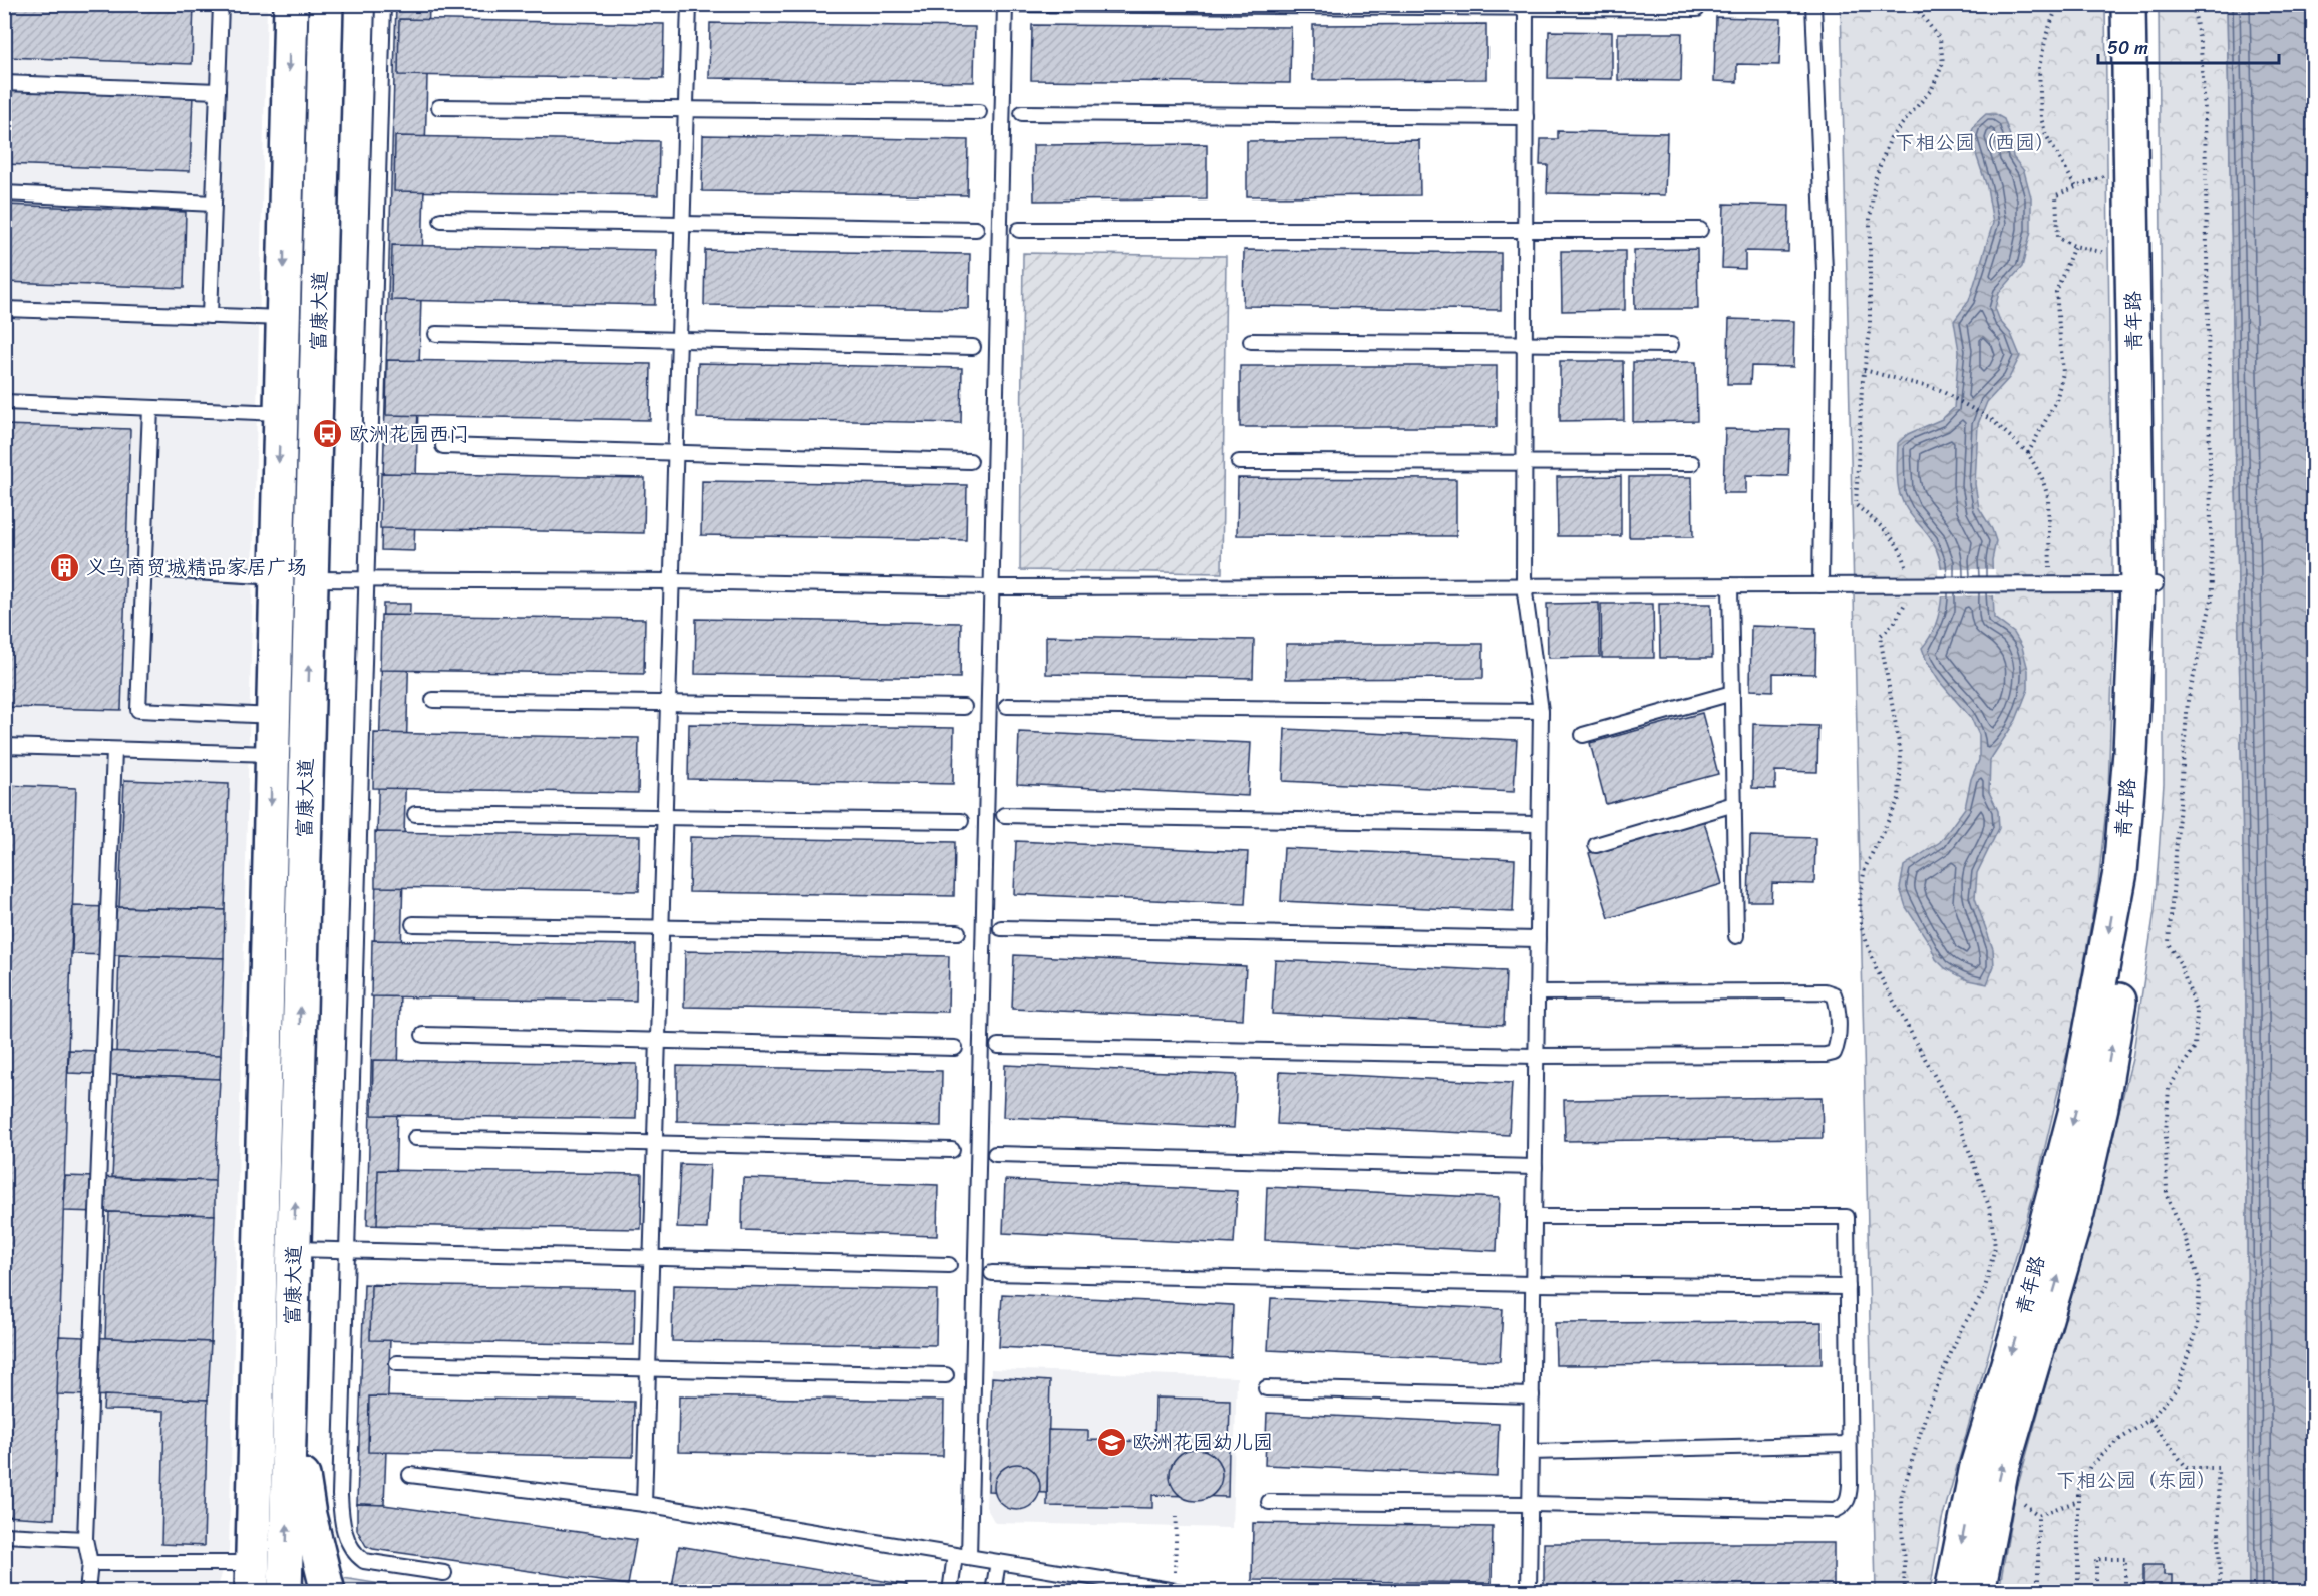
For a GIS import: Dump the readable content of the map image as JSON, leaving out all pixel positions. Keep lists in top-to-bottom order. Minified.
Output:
{"streets":{"street":["富康大道","青年路"]},"parks":["下相公园（西园）","下相公园（东园）"],"places":{"bus stop":["欧洲花园西门"],"building":["义乌商贸城精品家居广场"],"school or university":["欧洲花园幼儿园"]},"scale_bar":"50 m"}
